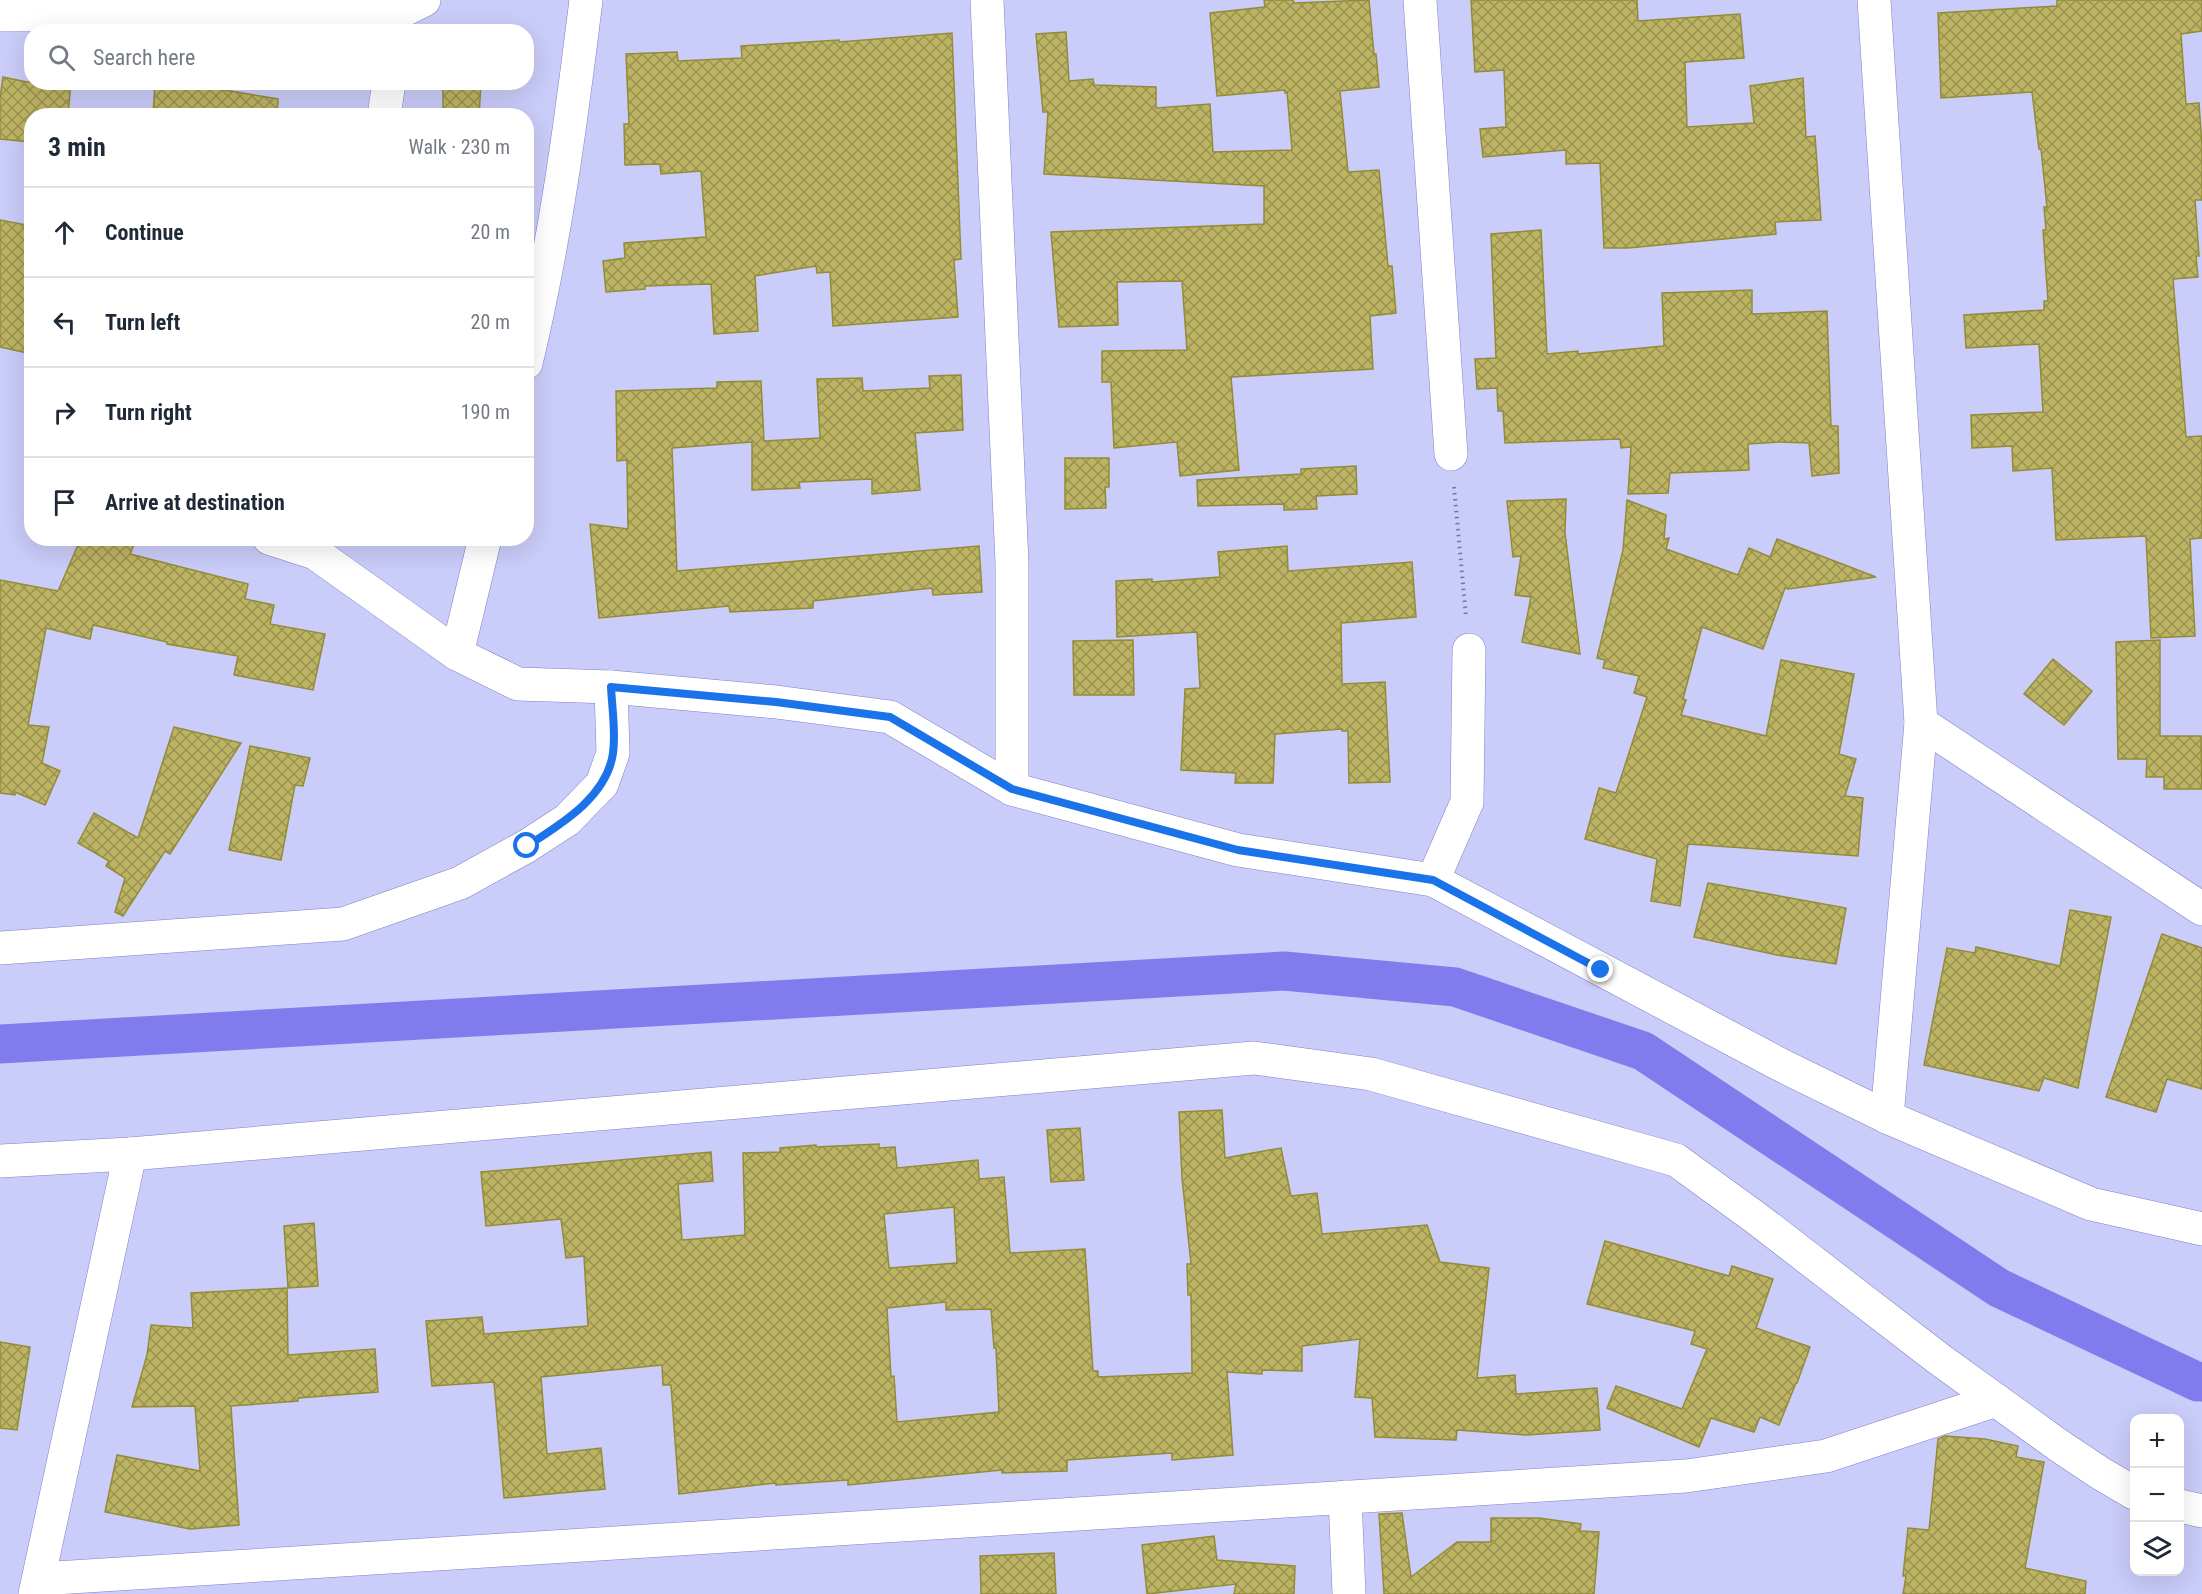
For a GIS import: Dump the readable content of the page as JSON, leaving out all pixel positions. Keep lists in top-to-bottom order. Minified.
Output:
{"page":{"search":"Search here","heading":["3 min","Walk · 230 m"],"list":[["Continue","20 m"],["Turn left","20 m"],["Turn right","190 m"],"Arrive at destination"],"map_buttons":["+","−"]}}
